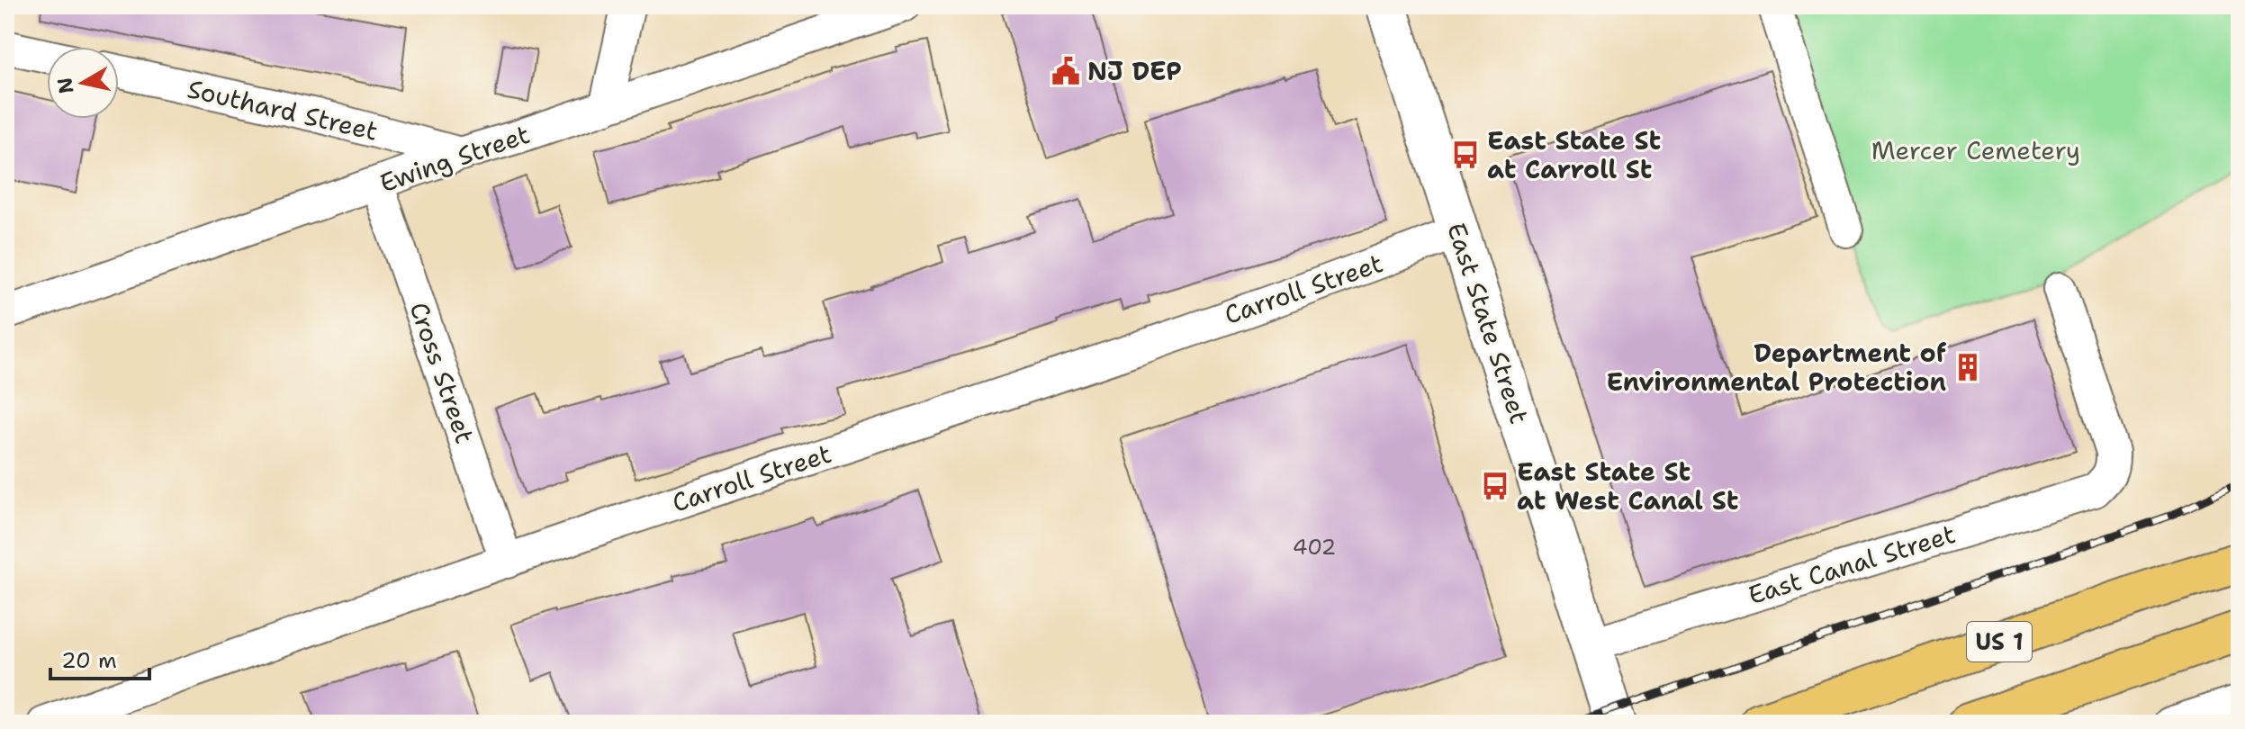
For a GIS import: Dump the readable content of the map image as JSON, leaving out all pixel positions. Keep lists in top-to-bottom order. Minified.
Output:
{"streets":{"highway":["US 1"],"street":["Southard Street","Ewing Street","Carroll Street","East State Street","Cross Street","East Canal Street"]},"crossings":[["Southard Street","Ewing Street"],["Ewing Street","Cross Street"],["Carroll Street","East State Street"],["Carroll Street","Cross Street"],["East State Street","East Canal Street"]],"parks":["Mercer Cemetery"],"places":{"public building":["NJ DEP"],"bus stop":["East State St at Carroll St","East State St at West Canal St"],"building":["Department of Environmental Protection"]},"house_numbers":["402"],"scale_bar":"20 m","north":"left"}
